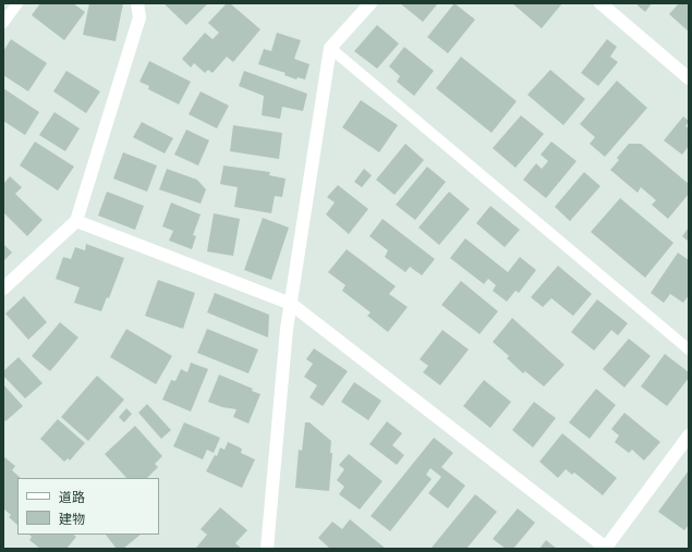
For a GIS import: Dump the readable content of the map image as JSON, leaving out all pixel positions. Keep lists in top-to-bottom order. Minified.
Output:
{"legend":["道路","建物"]}
